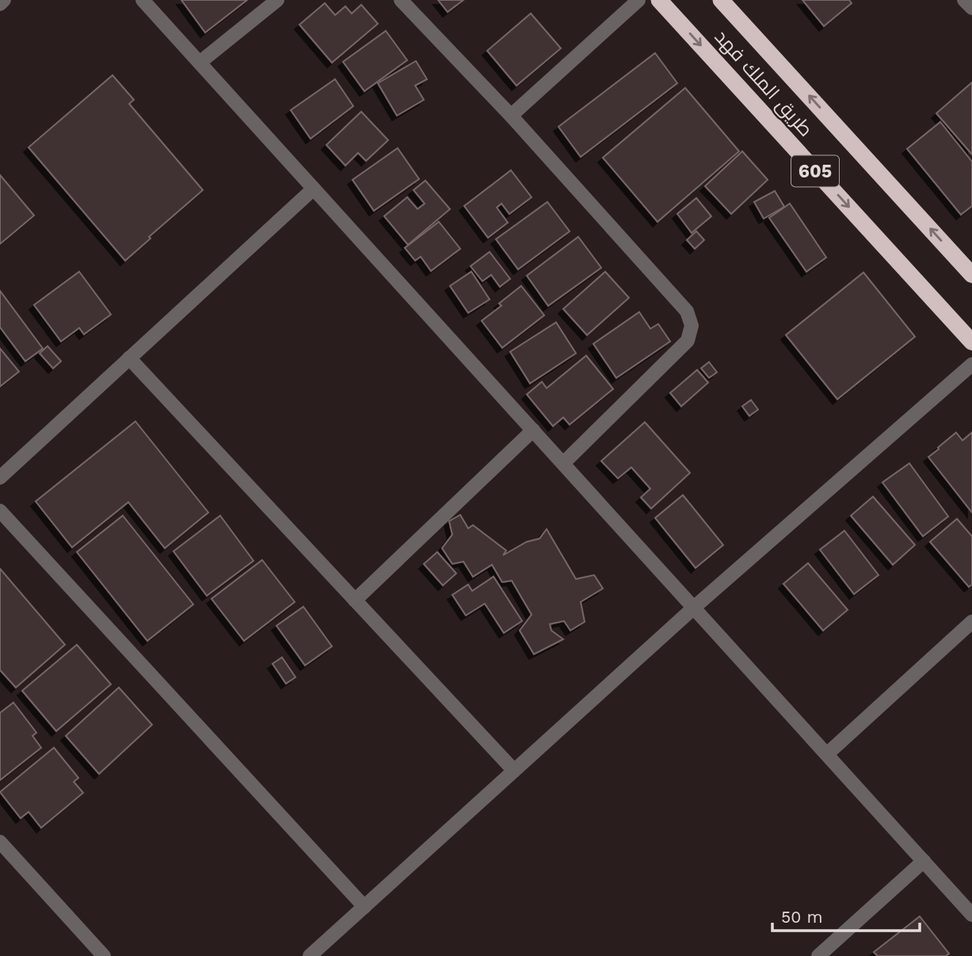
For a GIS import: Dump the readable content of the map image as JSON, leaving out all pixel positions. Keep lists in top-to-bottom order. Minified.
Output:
{"streets":{"highway":["طريق الملك فهد","605"]},"scale_bar":"50 m"}
